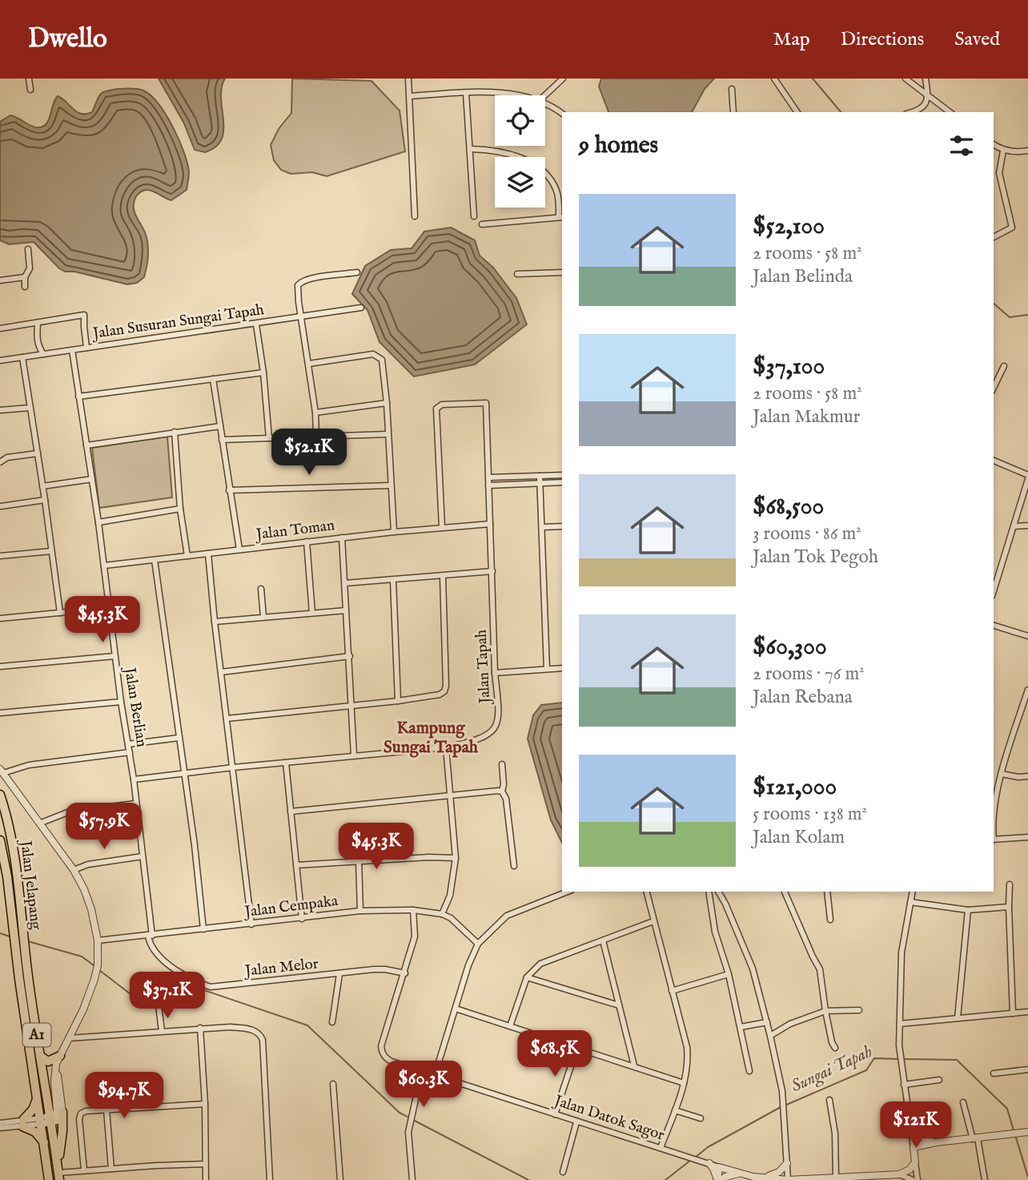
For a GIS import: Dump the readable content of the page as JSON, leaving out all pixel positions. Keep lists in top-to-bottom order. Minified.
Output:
{"streets":{"main road":["Jalan Jelapang","A1"],"street":["Jalan Susuran Sungai Tapah","Jalan Toman","Jalan Tapah","Jalan Berlian","Jalan Cempaka","Jalan Melor","Jalan Datok Sagor"]},"crossings":[["Jalan Susuran Sungai Tapah","Jalan Berlian"],["Jalan Toman","Jalan Tapah"],["Jalan Toman","Jalan Berlian"],["Jalan Tapah","Jalan Berlian"],["Jalan Berlian","Jalan Cempaka"],["Jalan Berlian","Jalan Melor"],["Jalan Cempaka","Jalan Melor"],["Jalan Cempaka","Jalan Datok Sagor"],["Jalan Melor","Jalan Datok Sagor"]],"districts":["Kampung Sungai Tapah"],"water":["Sungai Tapah"],"page":{"header":"Dwello","nav":["Map","Directions","Saved"],"heading":"9 homes","list":[{"name":"$52,100","note":"2 rooms · 58 m² · Jalan Belinda"},{"name":"$37,100","note":"2 rooms · 58 m² · Jalan Makmur"},{"name":"$68,500","note":"3 rooms · 86 m² · Jalan Tok Pegoh"},{"name":"$60,300","note":"2 rooms · 76 m² · Jalan Rebana"},{"name":"$121,000","note":"5 rooms · 138 m² · Jalan Kolam"}],"price":["$52.1K","$45.3K","$57.9K","$45.3K","$37.1K","$68.5K","$60.3K","$94.7K","$121K"]}}
